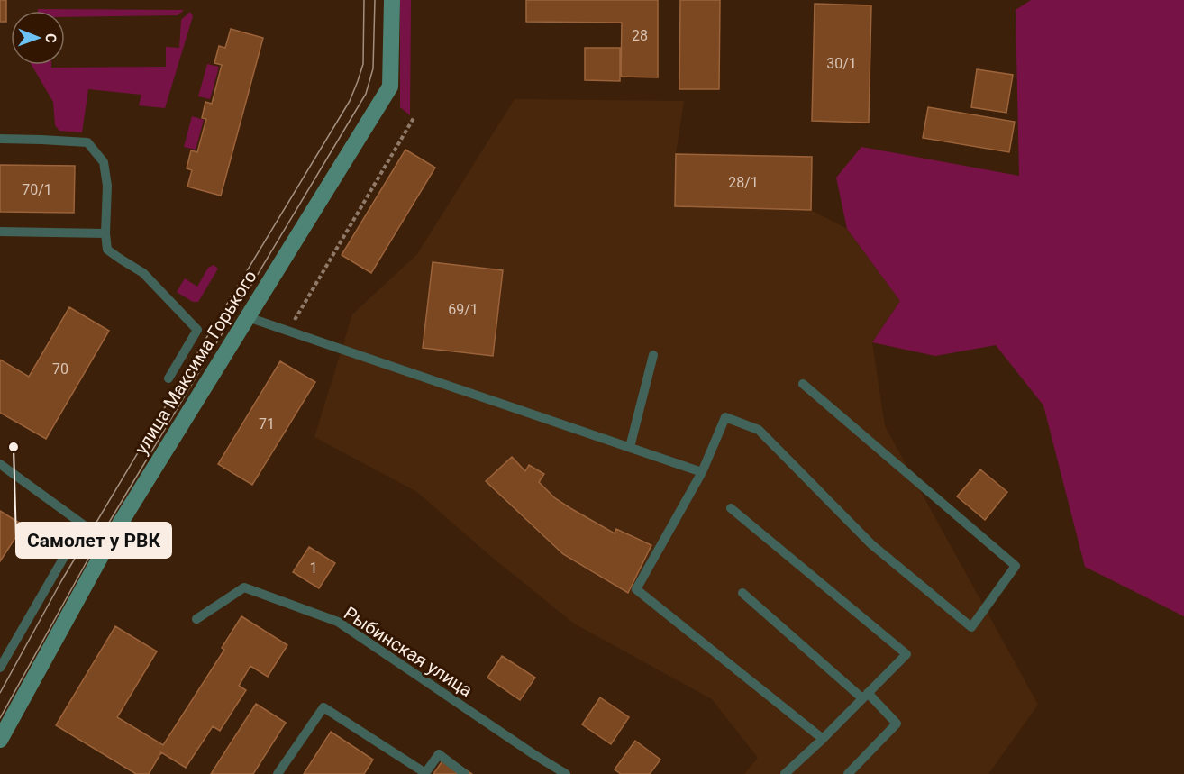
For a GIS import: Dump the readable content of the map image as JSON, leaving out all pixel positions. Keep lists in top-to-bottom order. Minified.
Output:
{"streets":{"street":["улица Максима Горького"],"lane":["Рыбинская улица"]},"places":["Самолет у РВК"],"house_numbers":["28","30/1","28/1","70/1","69/1","70","71","1"],"north":"right"}
